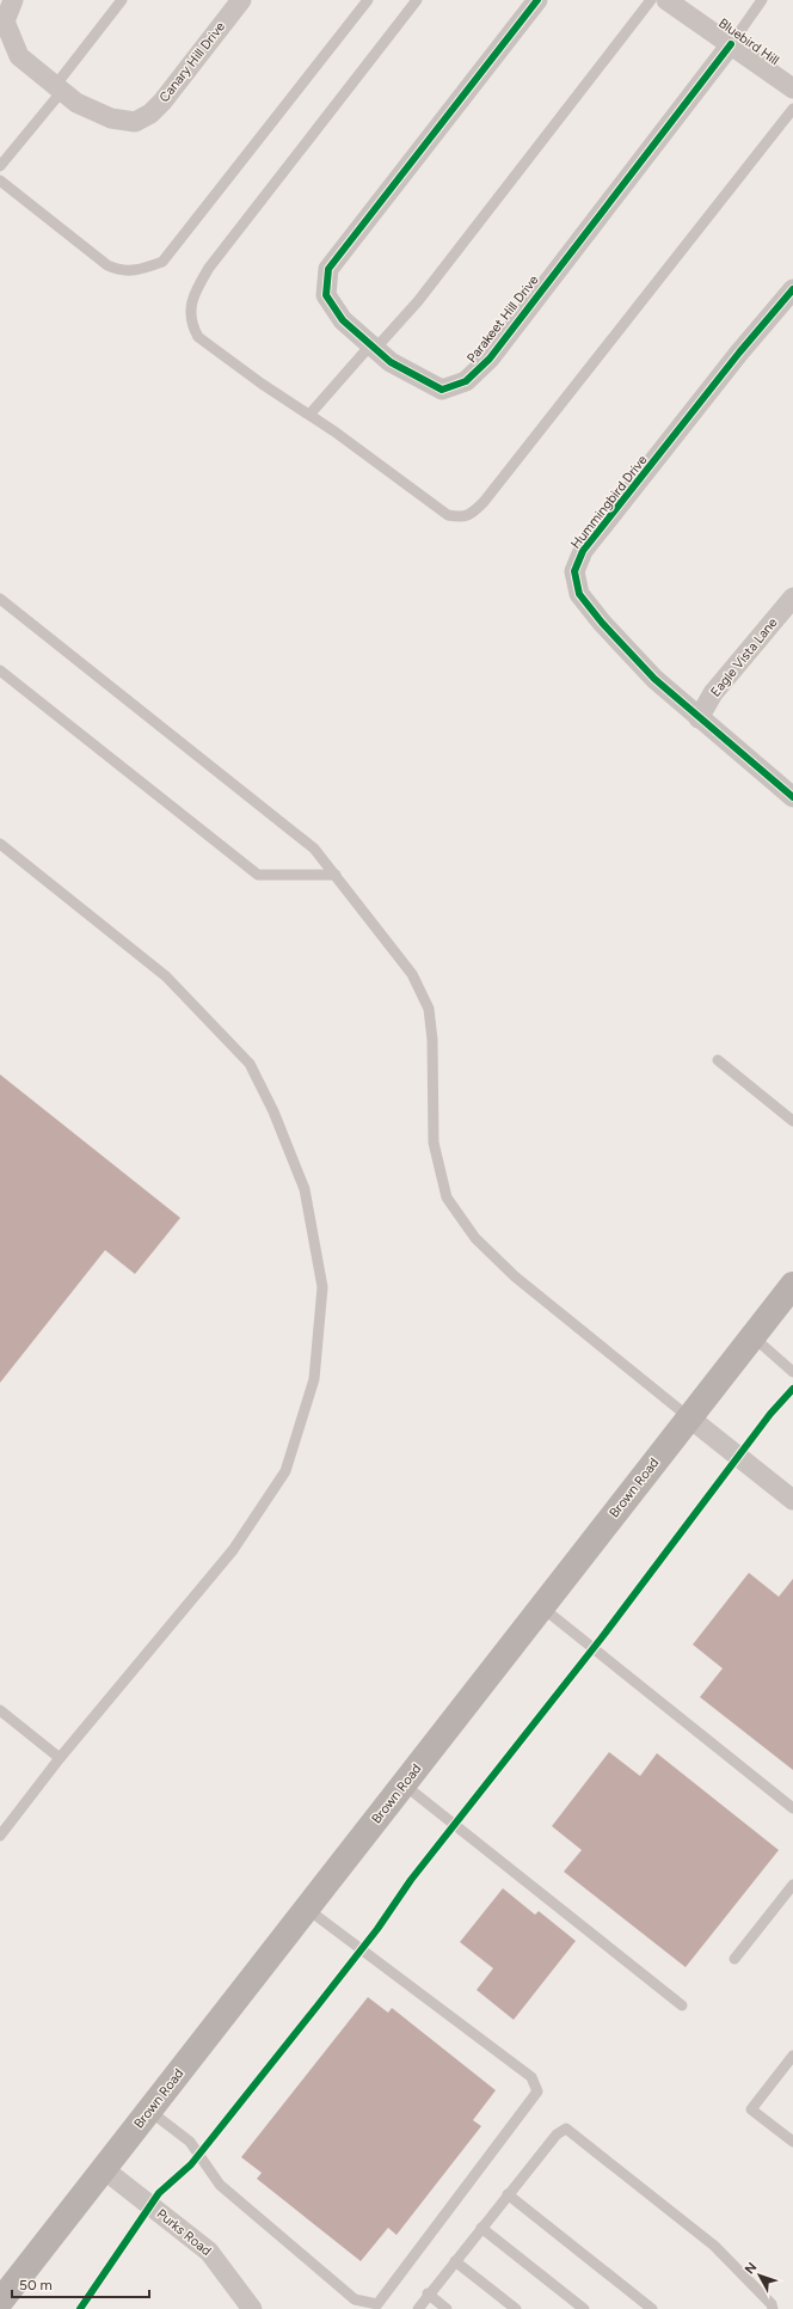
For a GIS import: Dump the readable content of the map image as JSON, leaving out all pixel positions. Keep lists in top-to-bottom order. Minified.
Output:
{"streets":{"main road":["Brown Road"],"street":["Bluebird Hill","Canary Hill Drive","Parakeet Hill Drive","Hummingbird Drive","Eagle Vista Lane","Purks Road"]},"crossings":[["Bluebird Hill","Parakeet Hill Drive"],["Hummingbird Drive","Eagle Vista Lane"],["Brown Road","Purks Road"]],"scale_bar":"50 m","north":"top left"}
